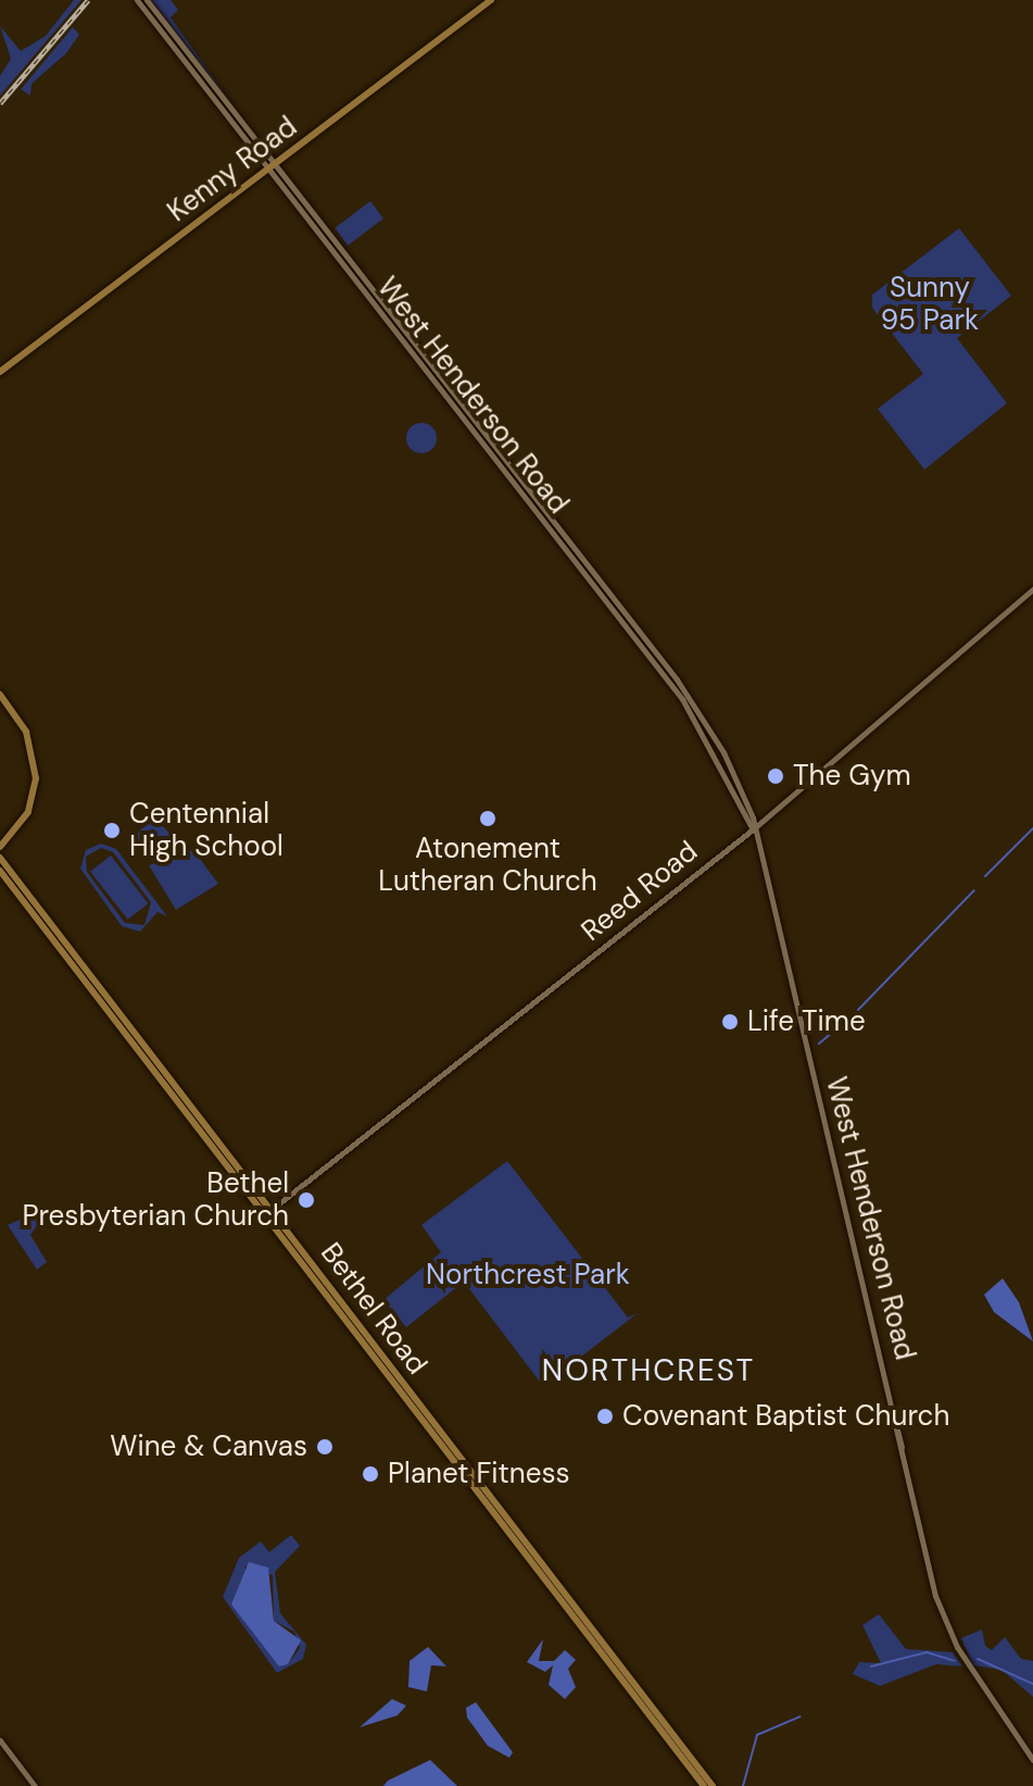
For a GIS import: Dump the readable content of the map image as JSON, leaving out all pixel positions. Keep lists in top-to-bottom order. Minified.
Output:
{"streets":{"main road":["Kenny Road","West Henderson Road","Reed Road","Bethel Road"]},"crossings":[["Kenny Road","West Henderson Road"],["West Henderson Road","Reed Road"],["Reed Road","Bethel Road"]],"districts":["NORTHCREST"],"parks":["Sunny 95 Park","Northcrest Park"],"places":["The Gym","Atonement Lutheran Church","Centennial High School","Life Time","Bethel Presbyterian Church","Covenant Baptist Church","Wine & Canvas","Planet Fitness"]}
